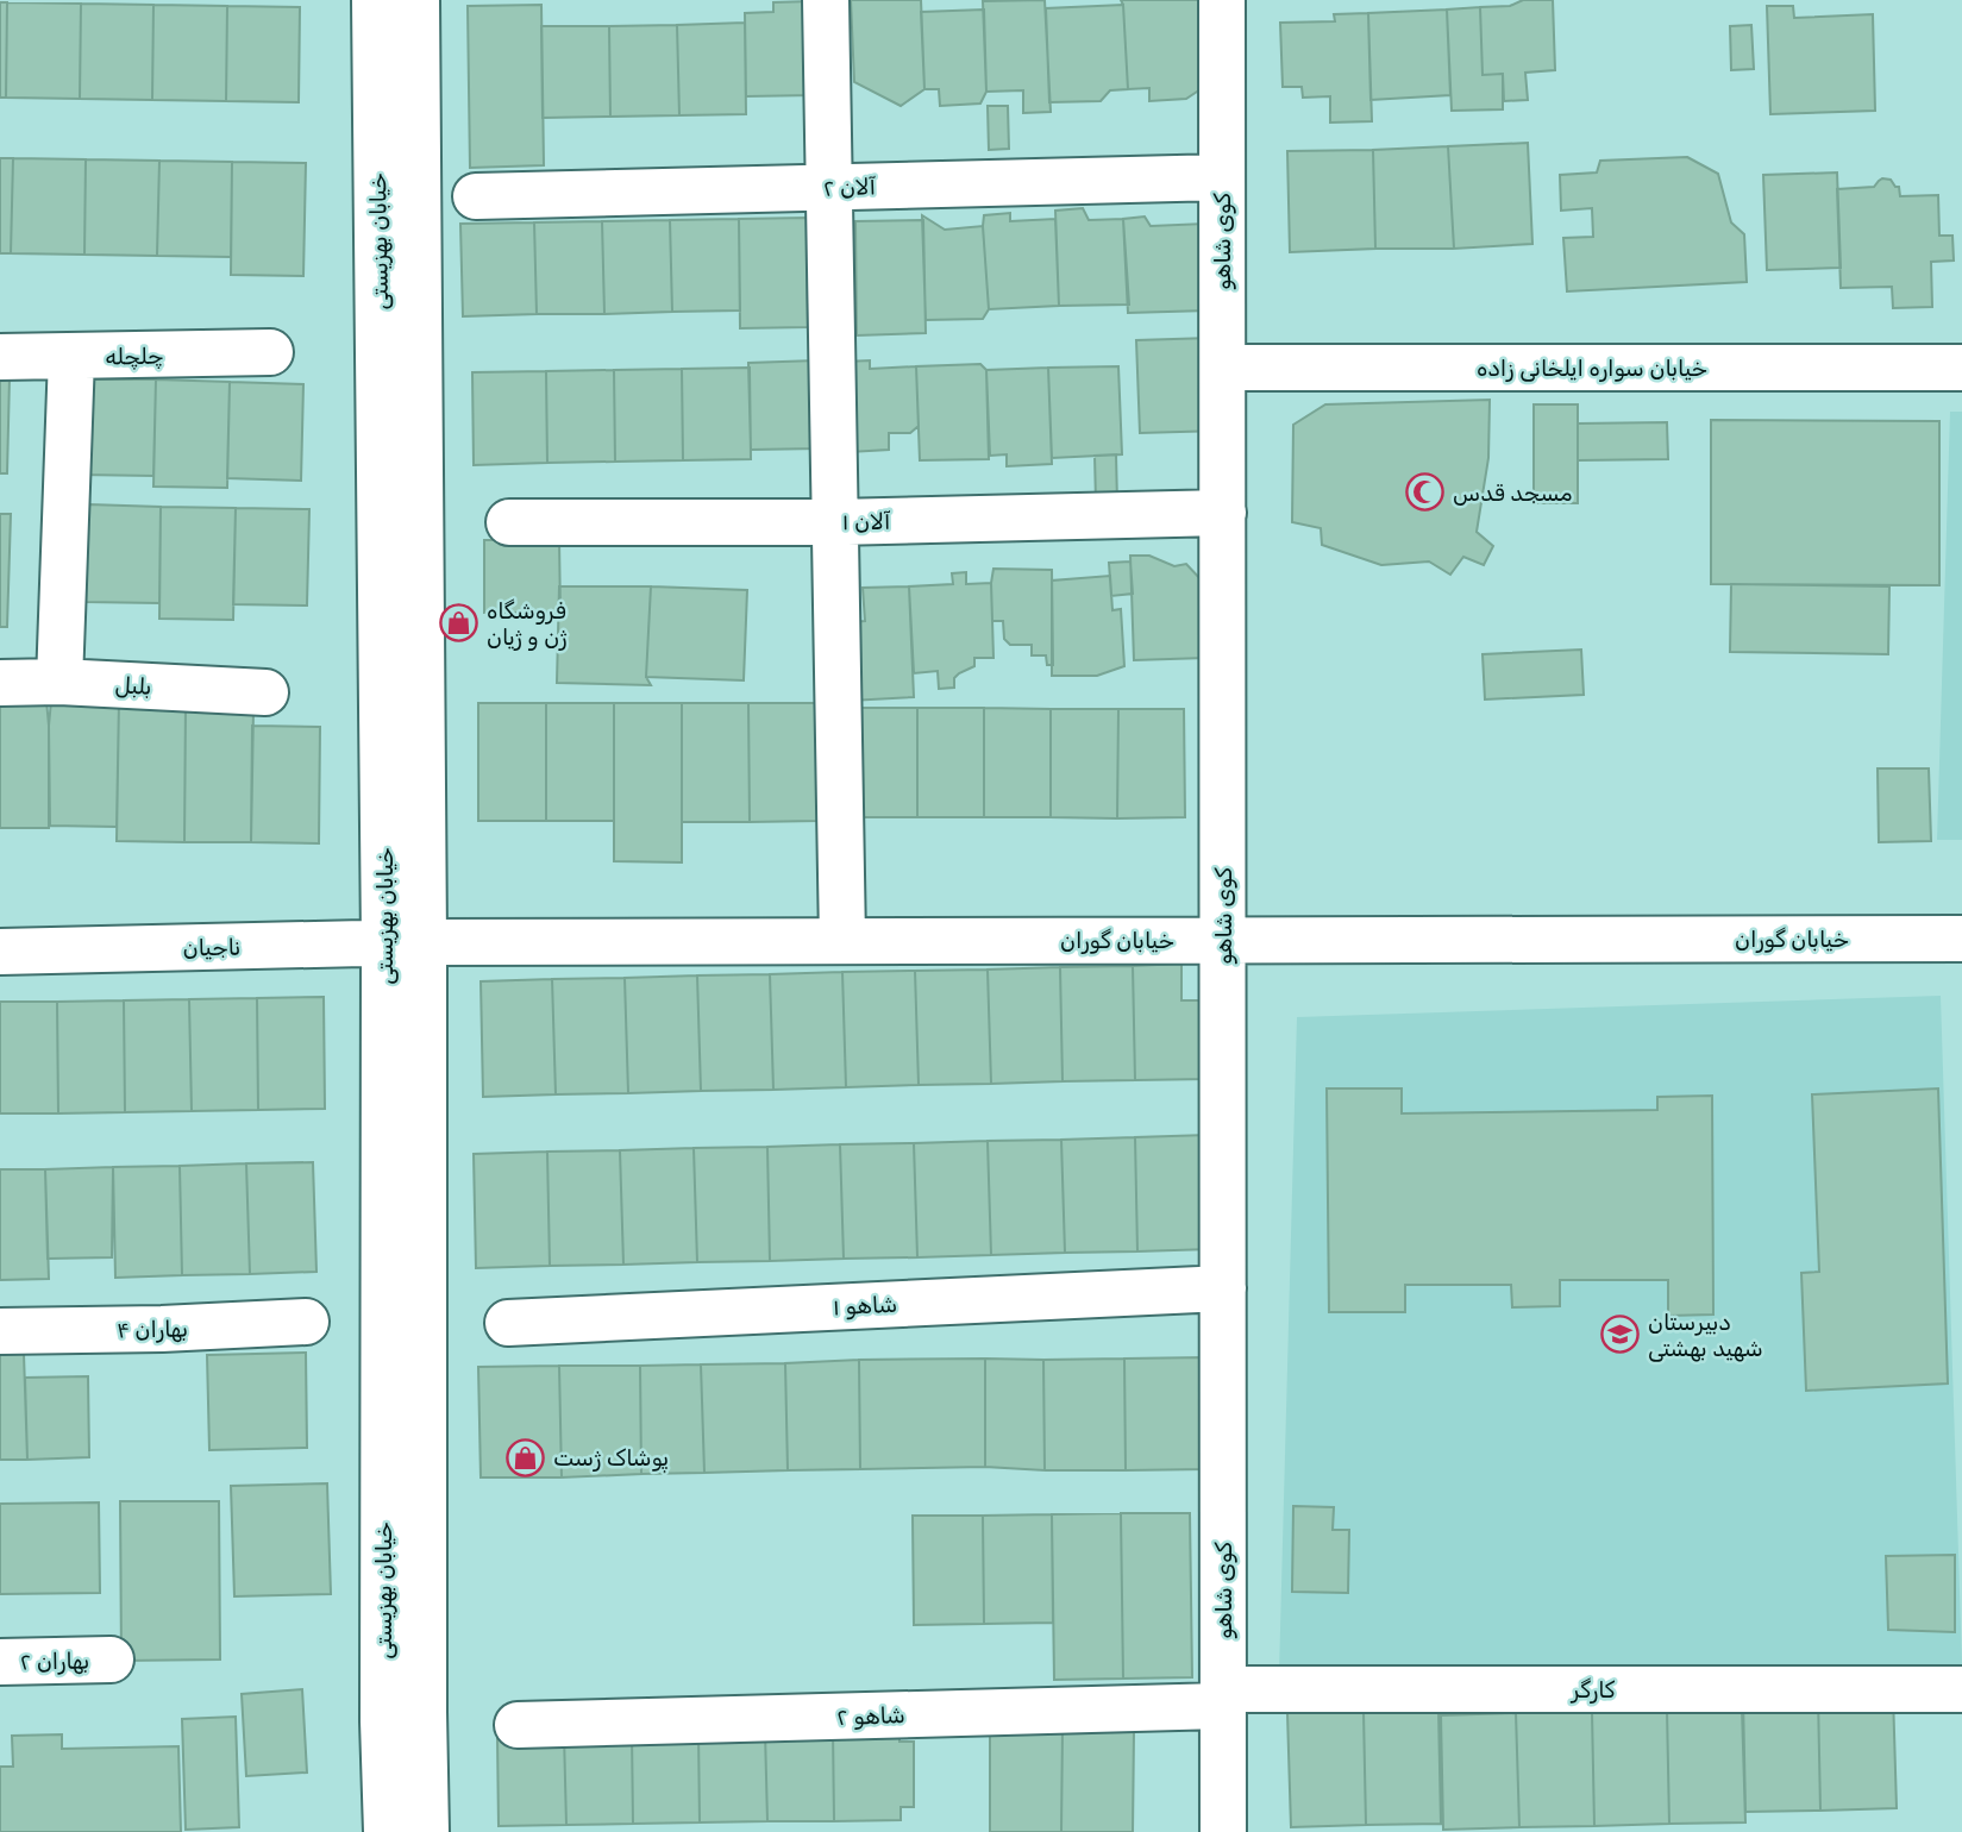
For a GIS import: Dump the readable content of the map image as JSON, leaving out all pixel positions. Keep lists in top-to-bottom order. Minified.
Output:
{"streets":{"street":["آلان ۲","خیابان بهزیستی","کوی شاهو","چلچله","خیابان سواره ایلخانی زاده","آلان ۱","بلبل","خیابان گوران","ناجیان","شاهو ۱","بهاران ۴","بهاران ۲","کارگر","شاهو ۲"]},"crossings":[["آلان ۲","کوی شاهو"],["خیابان بهزیستی","خیابان گوران"],["خیابان بهزیستی","ناجیان"],["کوی شاهو","خیابان سواره ایلخانی زاده"],["کوی شاهو","آلان ۱"],["کوی شاهو","خیابان گوران"],["کوی شاهو","شاهو ۱"],["کوی شاهو","کارگر"],["کوی شاهو","شاهو ۲"],["خیابان گوران","ناجیان"],["کارگر","شاهو ۲"]],"places":{"mosque":["مسجد قدس"],"shop":["فروشگاه ژن و ژیان","پوشاک ژست"],"school or university":["دبیرستان شهید بهشتی"]}}
